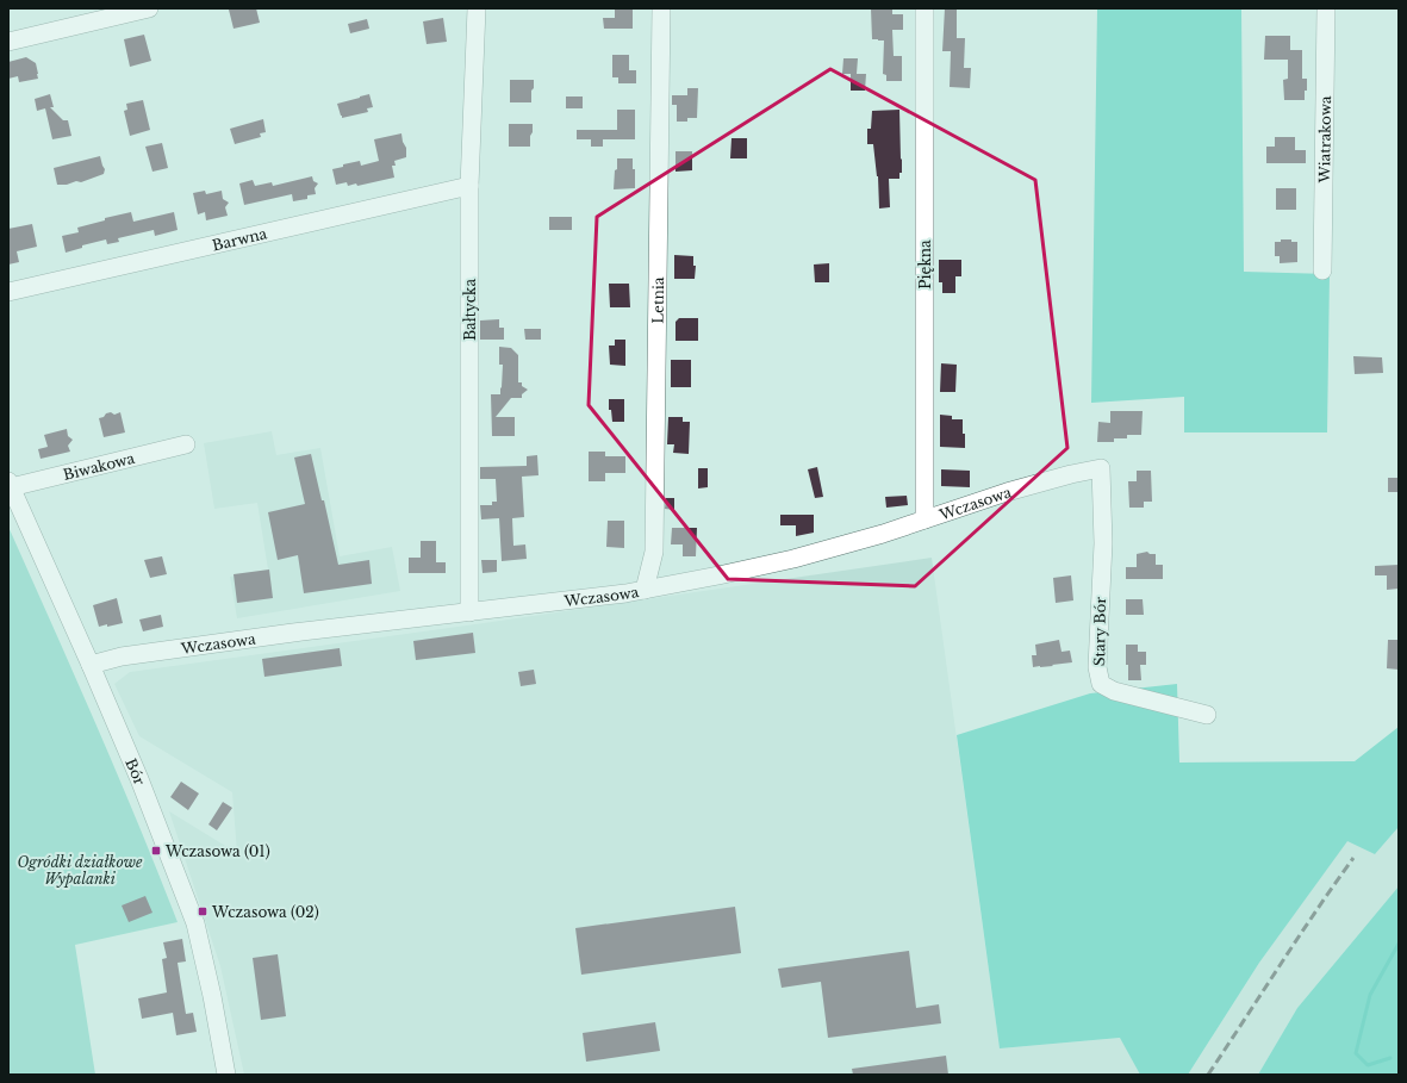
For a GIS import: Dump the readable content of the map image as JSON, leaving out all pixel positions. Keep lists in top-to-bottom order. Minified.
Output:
{"streets":{"street":["Wiatrakowa","Barwna","Piękna","Letnia","Bałtycka","Biwakowa","Wczasowa","Stary Bór","Bór"]},"crossings":[["Barwna","Bałtycka"],["Piękna","Wczasowa"],["Letnia","Wczasowa"],["Bałtycka","Wczasowa"],["Biwakowa","Bór"],["Wczasowa","Stary Bór"],["Wczasowa","Bór"]],"parks":["Ogródki działkowe Wypalanki"],"places":{"transit":["Wczasowa (01)","Wczasowa (02)"]}}
